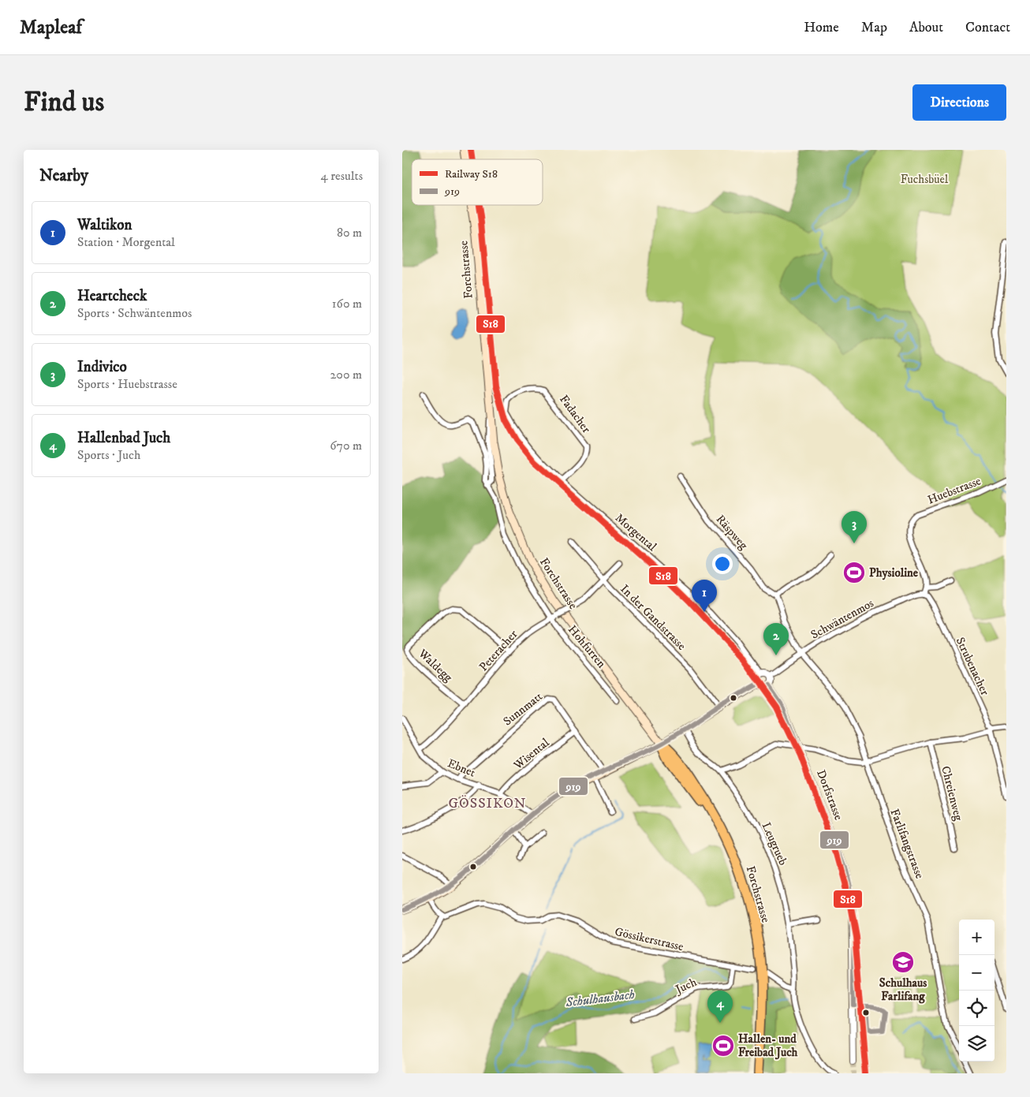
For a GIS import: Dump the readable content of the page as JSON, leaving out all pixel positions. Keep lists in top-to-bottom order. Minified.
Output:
{"streets":{"highway":["Forchstrasse"],"street":["Fadacher","Huebstrasse","Morgental","Räspweg","In der Gandstrasse","Schwäntenmos","Hohfurren","Peteracher","Waldegg","Strubenacher","Sunnmatt","Wisental","Ebnet","Chreienweg","Dorfstrasse","Leugrueb","Farlifangstrasse","Gössikerstrasse","Juch"]},"crossings":[["Forchstrasse","Hohfurren"],["Fadacher","Morgental"],["Morgental","Schwäntenmos"],["Morgental","Dorfstrasse"],["In der Gandstrasse","Peteracher"],["Schwäntenmos","Strubenacher"],["Schwäntenmos","Dorfstrasse"],["Schwäntenmos","Farlifangstrasse"],["Hohfurren","Peteracher"],["Peteracher","Waldegg"],["Peteracher","Ebnet"],["Sunnmatt","Wisental"],["Sunnmatt","Ebnet"],["Wisental","Ebnet"],["Gössikerstrasse","Juch"]],"districts":["GÖSSIKON"],"water":["Schulhausbach"],"parks":["Fuchsbüel"],"places":{"sports":["Physioline","Hallen- und Freibad Juch"],"school or university":["Schulhaus Farlifang"]},"lines":["rail line S18","transit line 919"],"legend":["Railway S18","919"],"page":{"header":"Mapleaf","nav":["Home","Map","About","Contact"],"buttons":"Directions","title":"Find us","heading":["Nearby","4 results"],"list":[{"mark":"1","name":"Waltikon","note":"Station · Morgental","value":"80 m"},{"mark":"2","name":"Heartcheck","note":"Sports · Schwäntenmos","value":"160 m"},{"mark":"3","name":"Indivico","note":"Sports · Huebstrasse","value":"200 m"},{"mark":"4","name":"Hallenbad Juch","note":"Sports · Juch","value":"670 m"}],"pins":["3","1","2","4"],"map_buttons":["+","−"]}}
